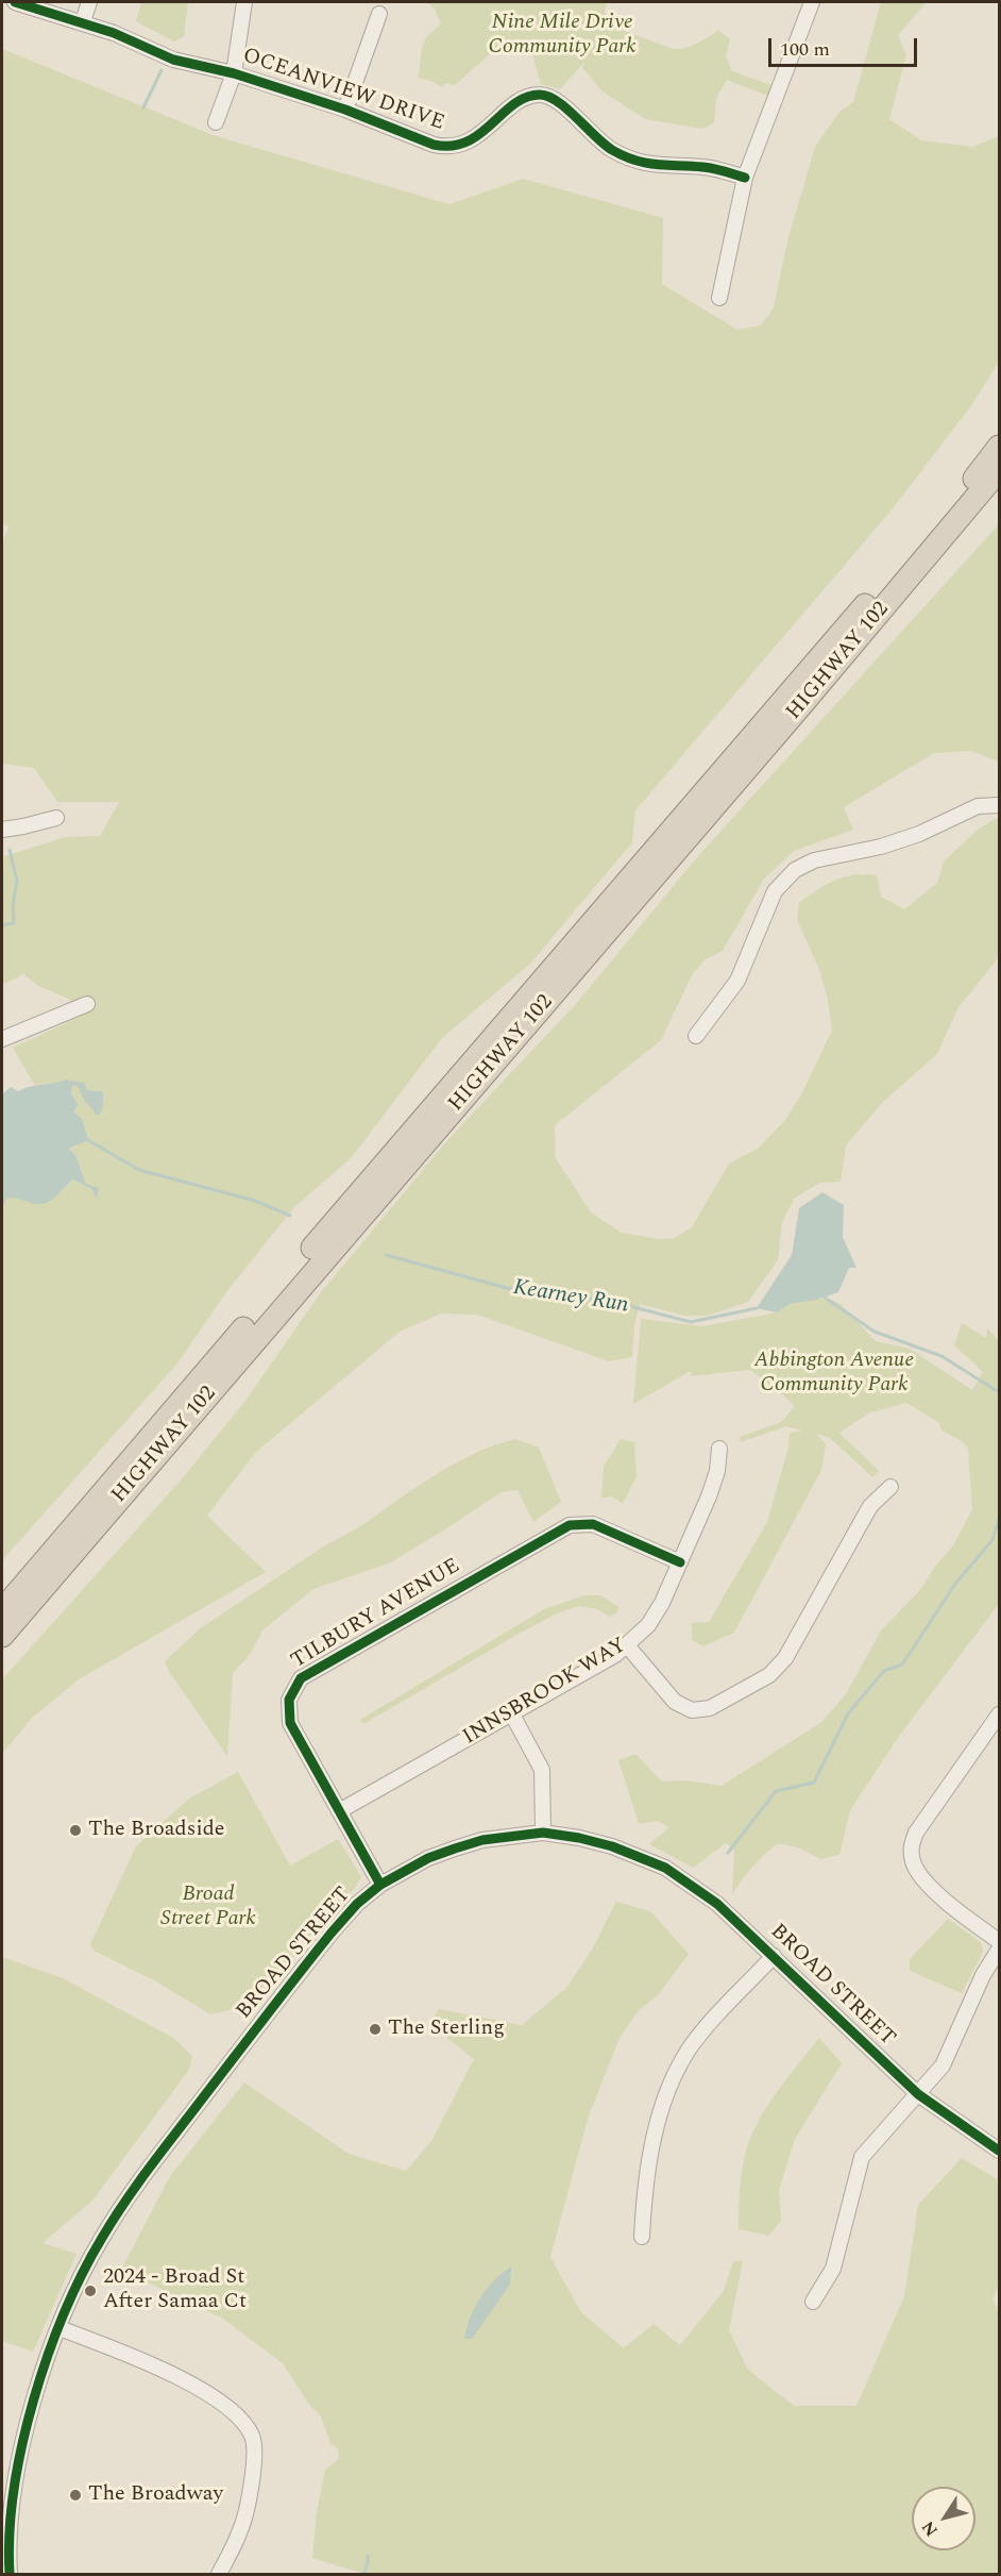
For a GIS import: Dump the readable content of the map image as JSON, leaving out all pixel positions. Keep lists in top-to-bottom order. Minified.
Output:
{"streets":{"highway":["HIGHWAY 102"],"street":["OCEANVIEW DRIVE","TILBURY AVENUE","INNSBROOK WAY","BROAD STREET"]},"crossings":[["TILBURY AVENUE","INNSBROOK WAY"],["TILBURY AVENUE","BROAD STREET"]],"water":["Kearney Run"],"parks":["Nine Mile Drive Community Park","Abbington Avenue Community Park","Broad Street Park"],"places":["The Broadside","The Sterling","2024 - Broad St After Samaa Ct","The Broadway"],"scale_bar":"100 m","north":"bottom left"}
